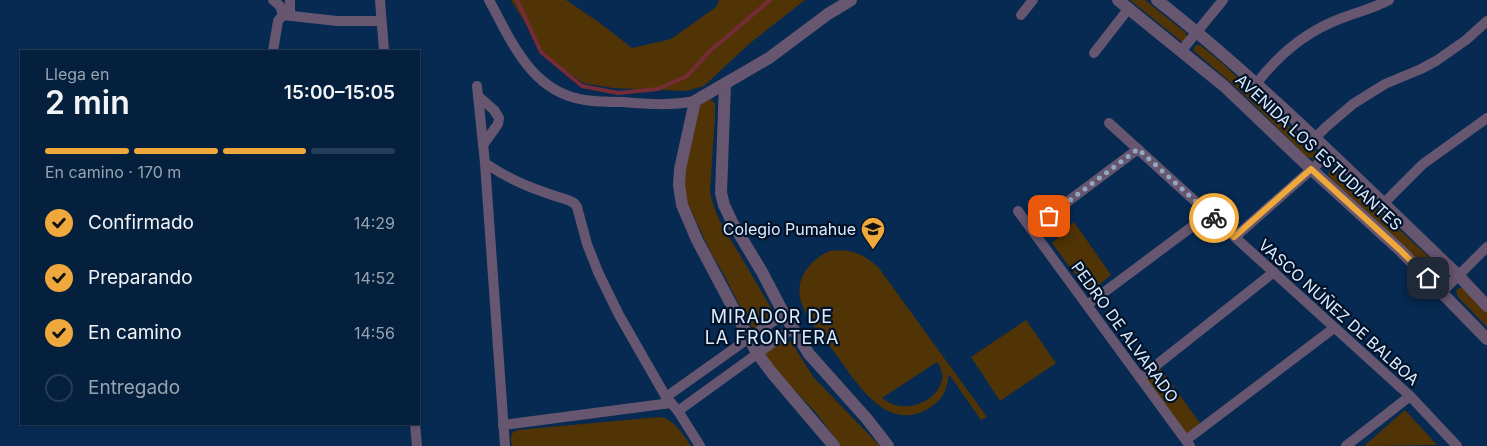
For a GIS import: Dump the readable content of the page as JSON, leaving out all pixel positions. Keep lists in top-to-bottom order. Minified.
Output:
{"streets":{"street":["AVENIDA LOS ESTUDIANTES","VASCO NÚÑEZ DE BALBOA","PEDRO DE ALVARADO"]},"districts":["MIRADOR DE LA FRONTERA"],"places":{"school or university":["Colegio Pumahue"]},"page":{"heading":["2 min","Llega en","15:00–15:05"],"bar":"En camino · 170 m","list":[["Confirmado","14:29"],["Preparando","14:52"],["En camino","14:56"],"Entregado"]}}
